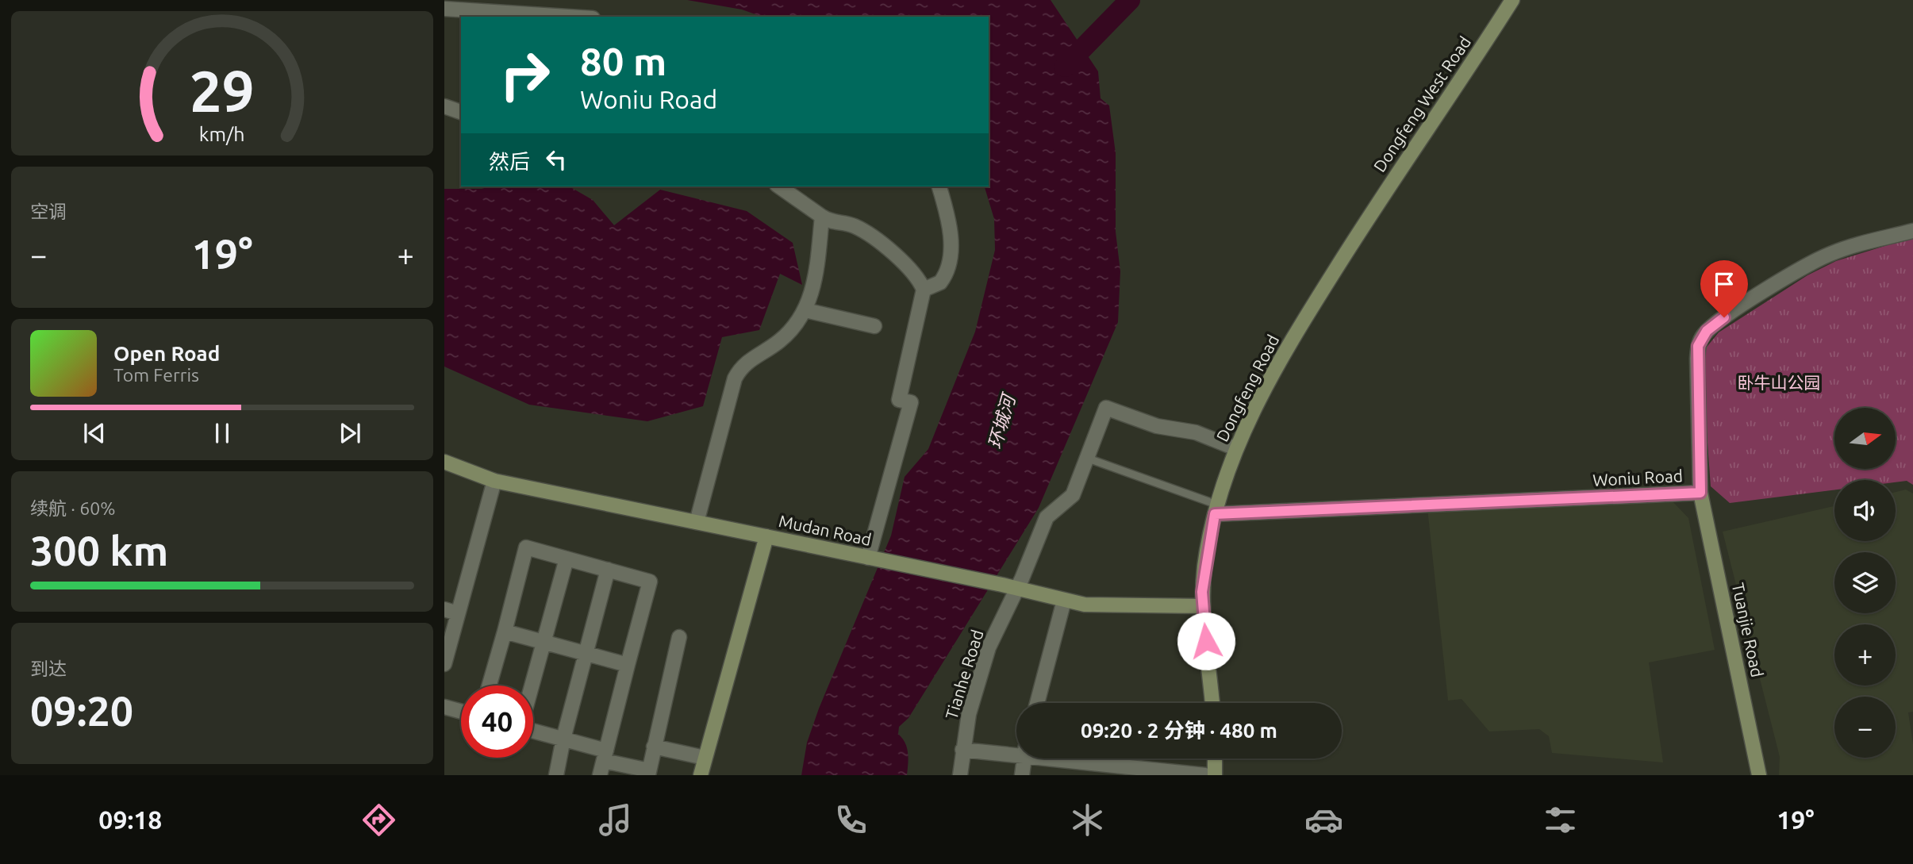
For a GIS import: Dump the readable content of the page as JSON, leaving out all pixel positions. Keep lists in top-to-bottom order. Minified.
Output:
{"streets":{"street":["Dongfeng West Road","Dongfeng Road","Woniu Road","Mudan Road","Tuanjie Road","Tianhe Road"]},"crossings":[["Dongfeng West Road","Dongfeng Road"],["Dongfeng Road","Woniu Road"],["Dongfeng Road","Mudan Road"],["Dongfeng Road","Tianhe Road"],["Woniu Road","Tuanjie Road"],["Mudan Road","Tianhe Road"]],"water":["环城河"],"parks":["卧牛山公园"],"north":"right","page":{"turn":["80 m","Woniu Road"],"then":"然后","tile":["空调",["续航 · 60%","300 km"],["到达","09:20"]],"heat":["−","19°","+"],"song":["Open Road","Tom Ferris"],"map_buttons":["+","−"],"limit":"40","trip":"09:20 · 2 分钟 · 480 m","tabs":["09:18","19°"],"gauge":["29","km/h"]}}
